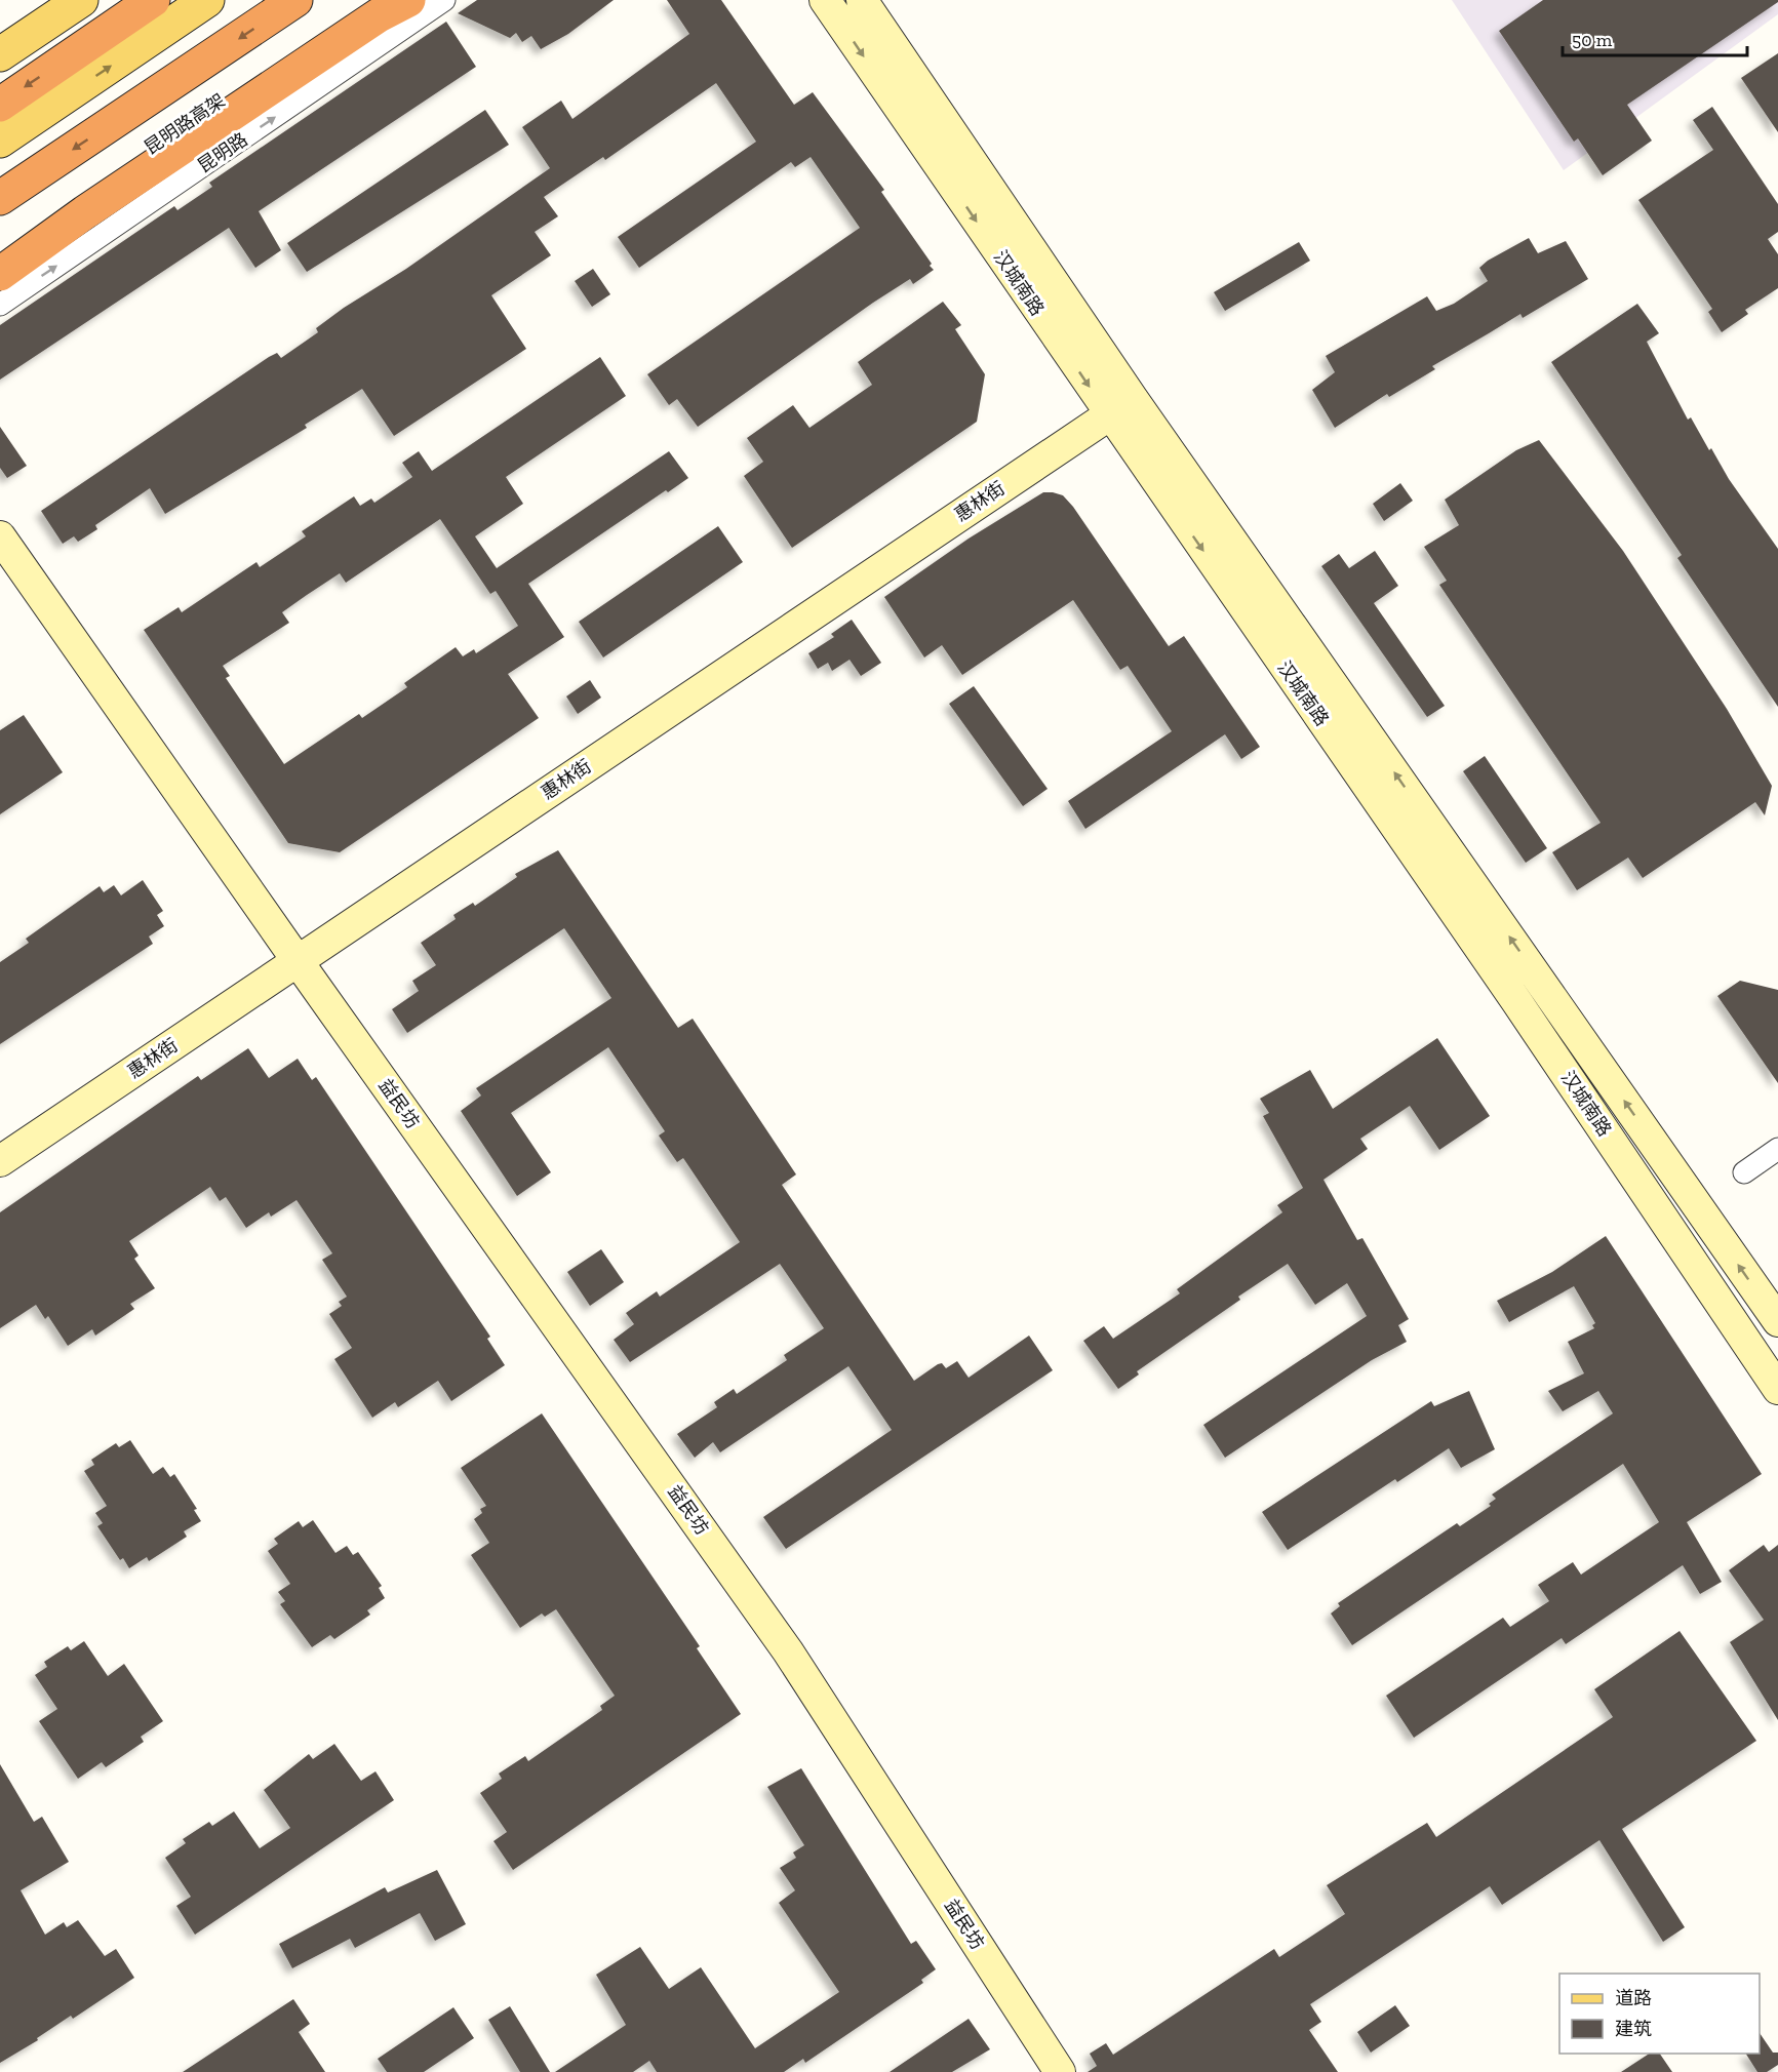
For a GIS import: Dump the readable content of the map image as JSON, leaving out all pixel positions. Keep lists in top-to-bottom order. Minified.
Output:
{"streets":{"highway":["昆明路高架"],"main road":["汉城南路","惠林街","益民坊"],"street":["昆明路"]},"crossings":[["汉城南路","惠林街"],["惠林街","益民坊"]],"one_way":["昆明路"],"legend":["道路","建筑"],"scale_bar":"50 m"}
